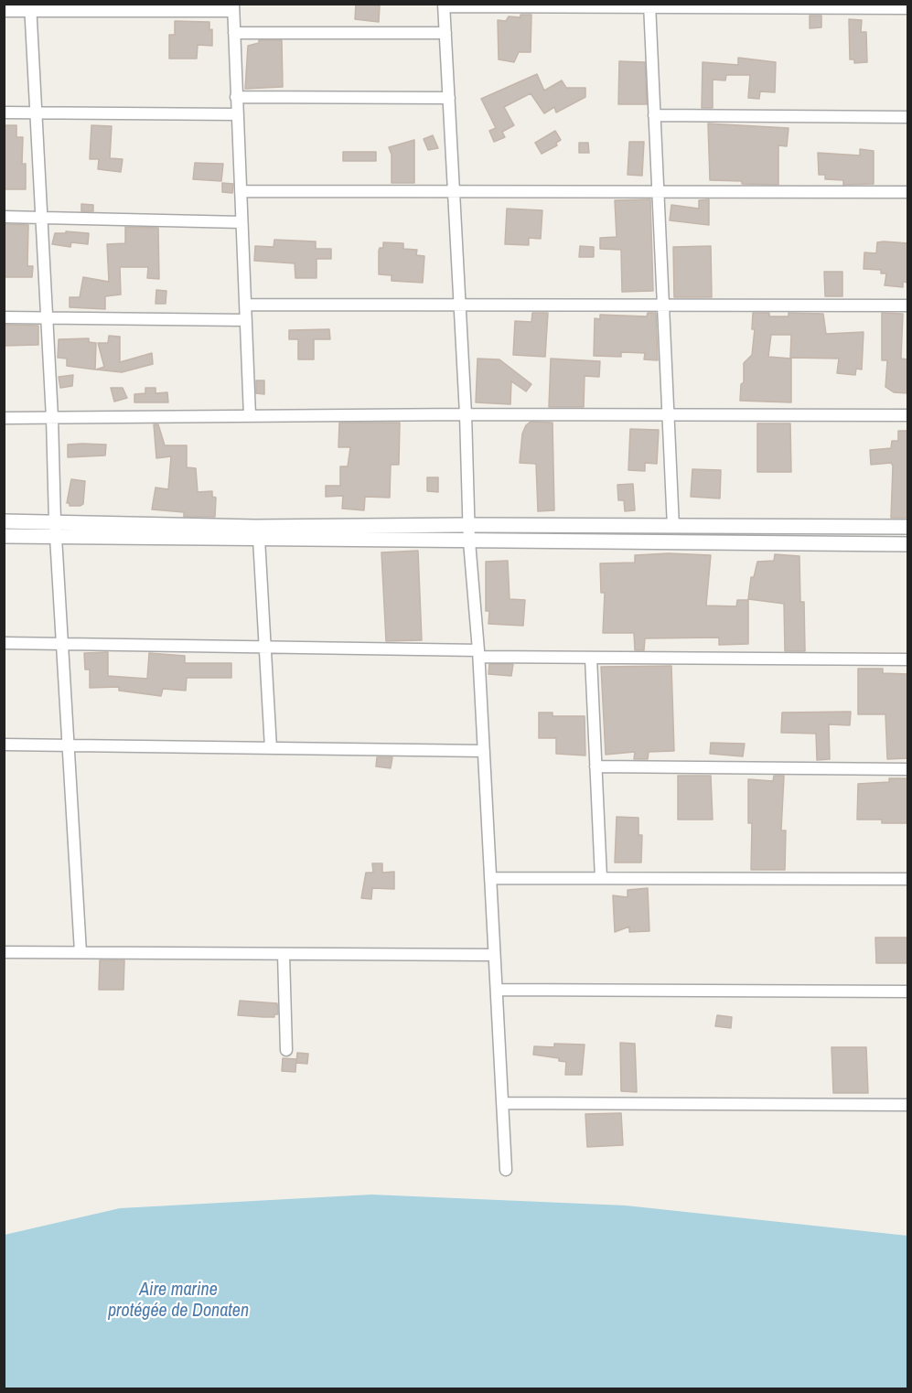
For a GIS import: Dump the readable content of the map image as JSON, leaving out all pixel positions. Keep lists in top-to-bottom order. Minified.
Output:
{"water":["Aire marine protégée de Donaten"]}
